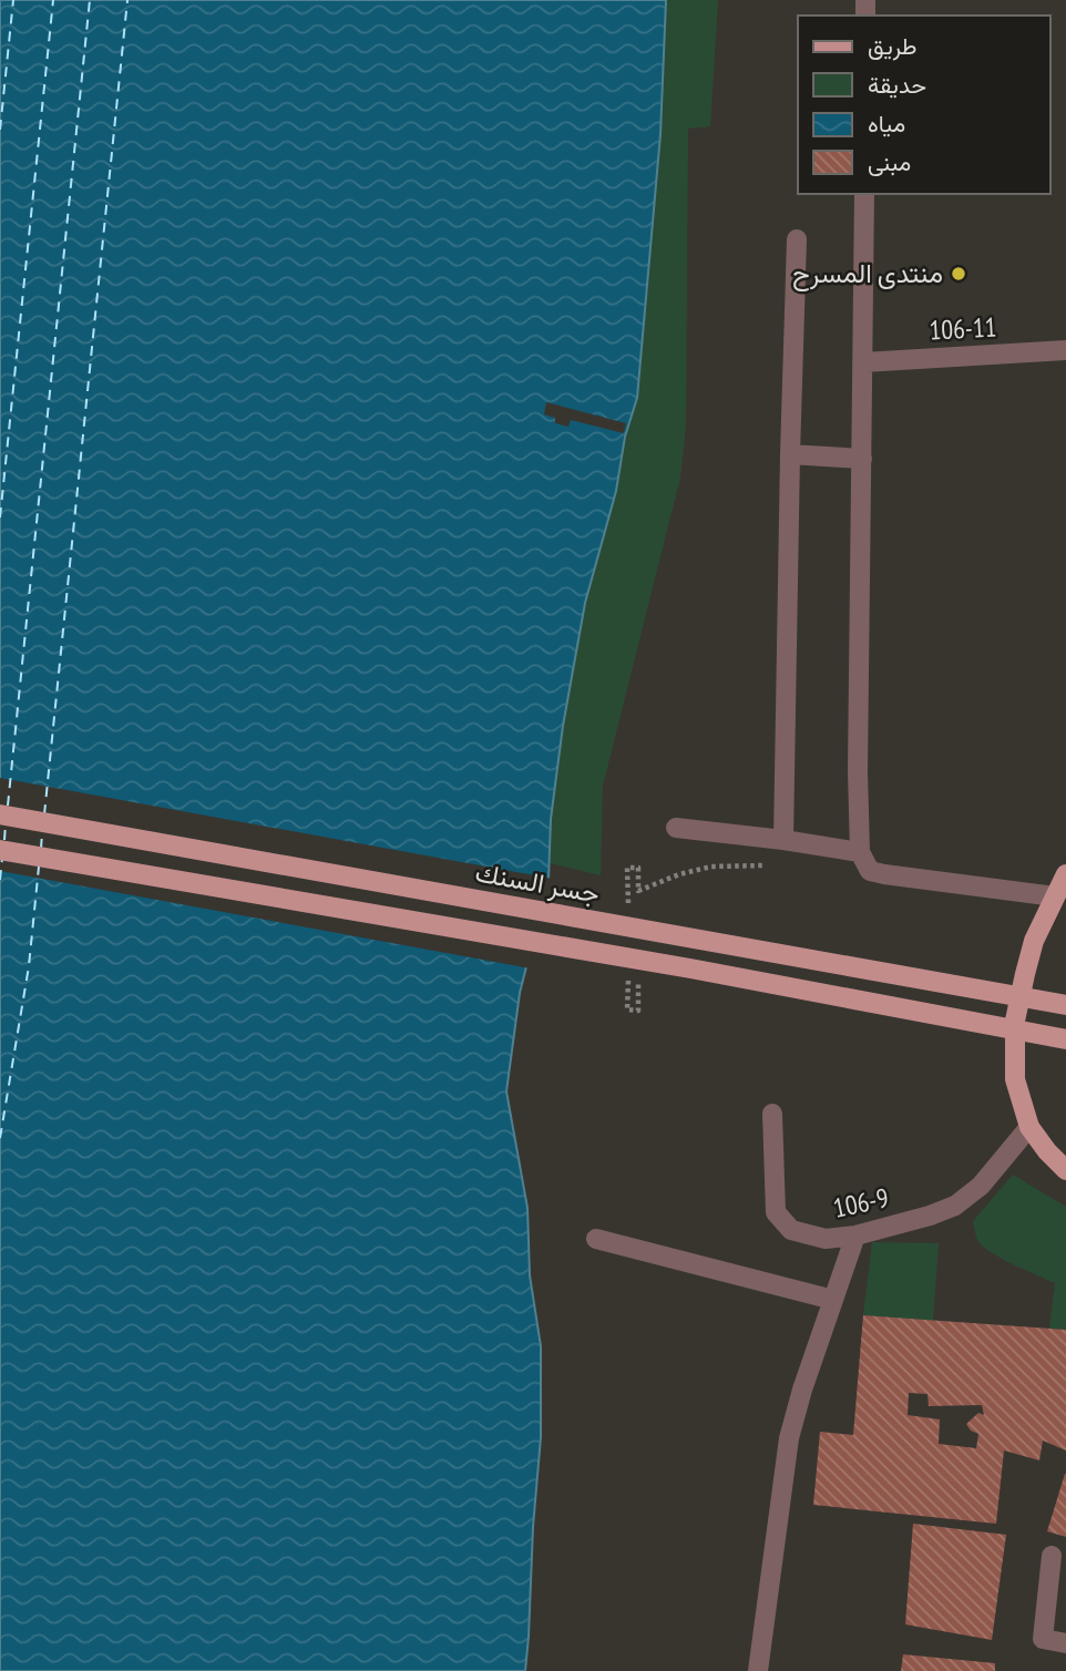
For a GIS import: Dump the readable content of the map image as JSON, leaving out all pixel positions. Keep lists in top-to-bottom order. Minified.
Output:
{"streets":{"main road":["جسر السنك"],"street":["106-11","106-9"]},"places":["منتدى المسرح"],"legend":["طريق","حديقة","مياه","مبنى"]}
